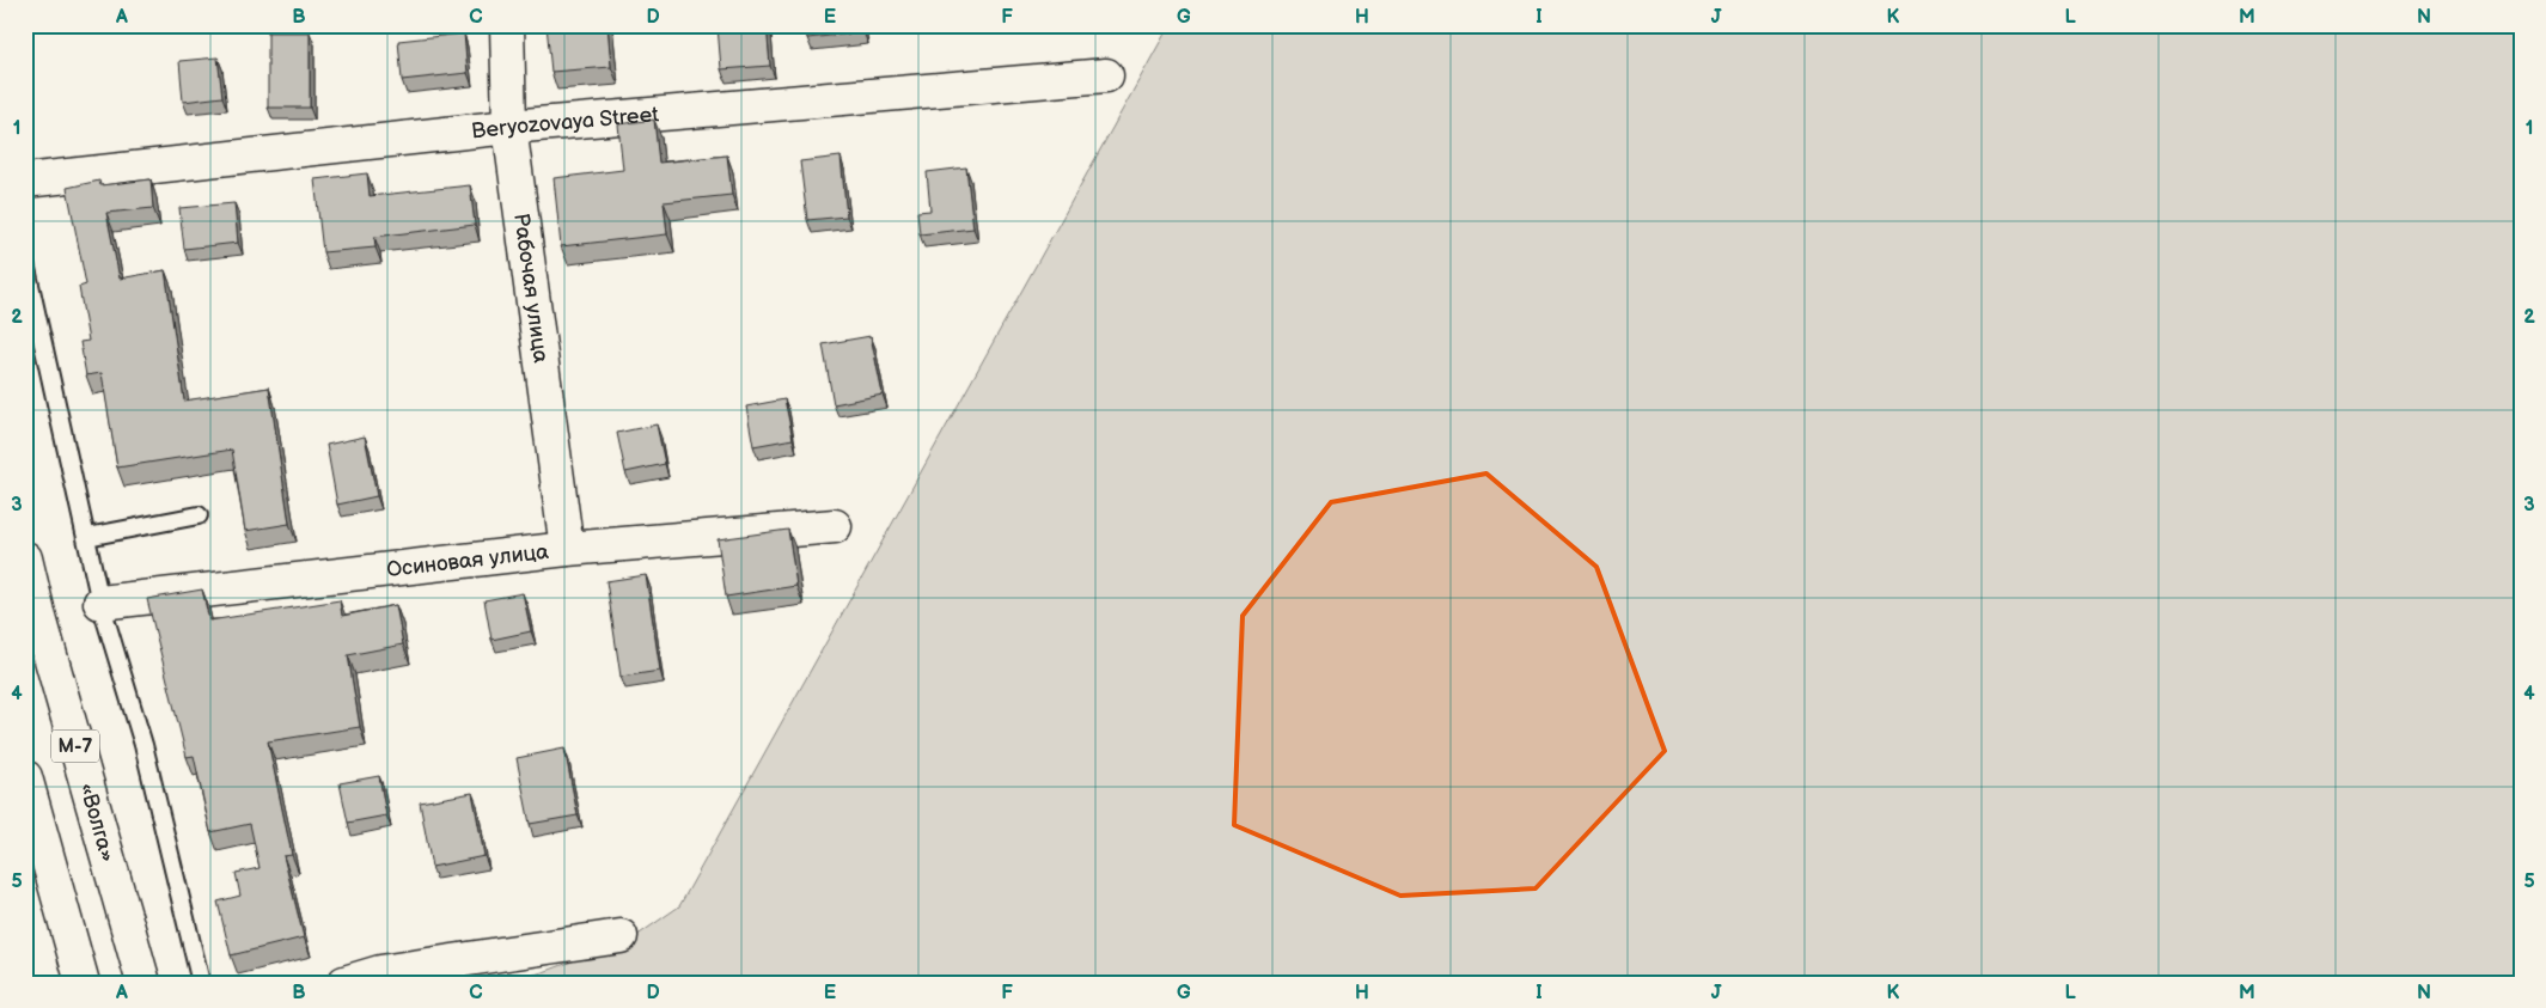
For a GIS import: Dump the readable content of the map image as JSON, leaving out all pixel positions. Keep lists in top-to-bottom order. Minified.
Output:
{"streets":{"main road":["Beryozovaya Street","Рабочая улица","Осиновая улица","М-7","«Волга»"]},"crossings":[["Beryozovaya Street","Рабочая улица"],["Рабочая улица","Осиновая улица"]],"grid":{"columns":["A","B","C","D","E","F","G","H","I","J","K","L","M","N"],"rows":["1","2","3","4","5"]}}
